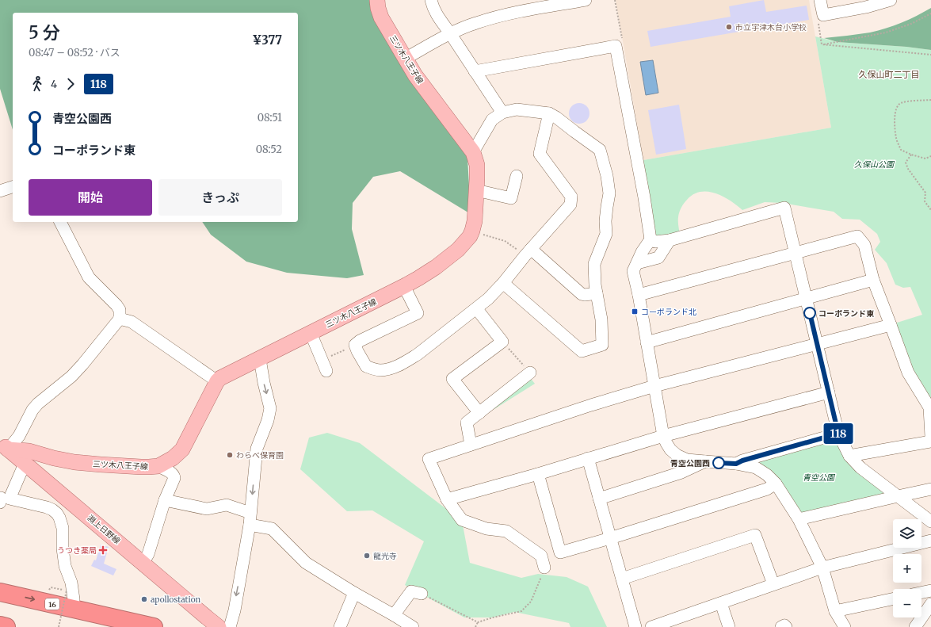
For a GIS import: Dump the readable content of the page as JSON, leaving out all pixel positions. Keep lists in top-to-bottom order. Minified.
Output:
{"streets":{"highway":["16"],"main road":["三ツ木八王子線","淵上日野線"]},"crossings":[["三ツ木八王子線","淵上日野線"]],"districts":["久保山町二丁目"],"parks":["久保山公園","青空公園"],"places":{"other":["市立宇津木台小学校","コーポランド東","わらべ保育園","青空公園西","龍光寺","apollostation"],"transit":["コーポランド北"],"health":["うつき薬局"]},"lines":["bus line 118"],"page":{"on_map":"118","heading":["5 分","08:47 – 08:52 · バス","¥377"],"legs":["4","118"],"list":[{"name":"青空公園西","value":"08:51"},{"name":"コーポランド東","value":"08:52"}],"buttons":["開始","きっぷ"],"map_buttons":["+","−"]}}
